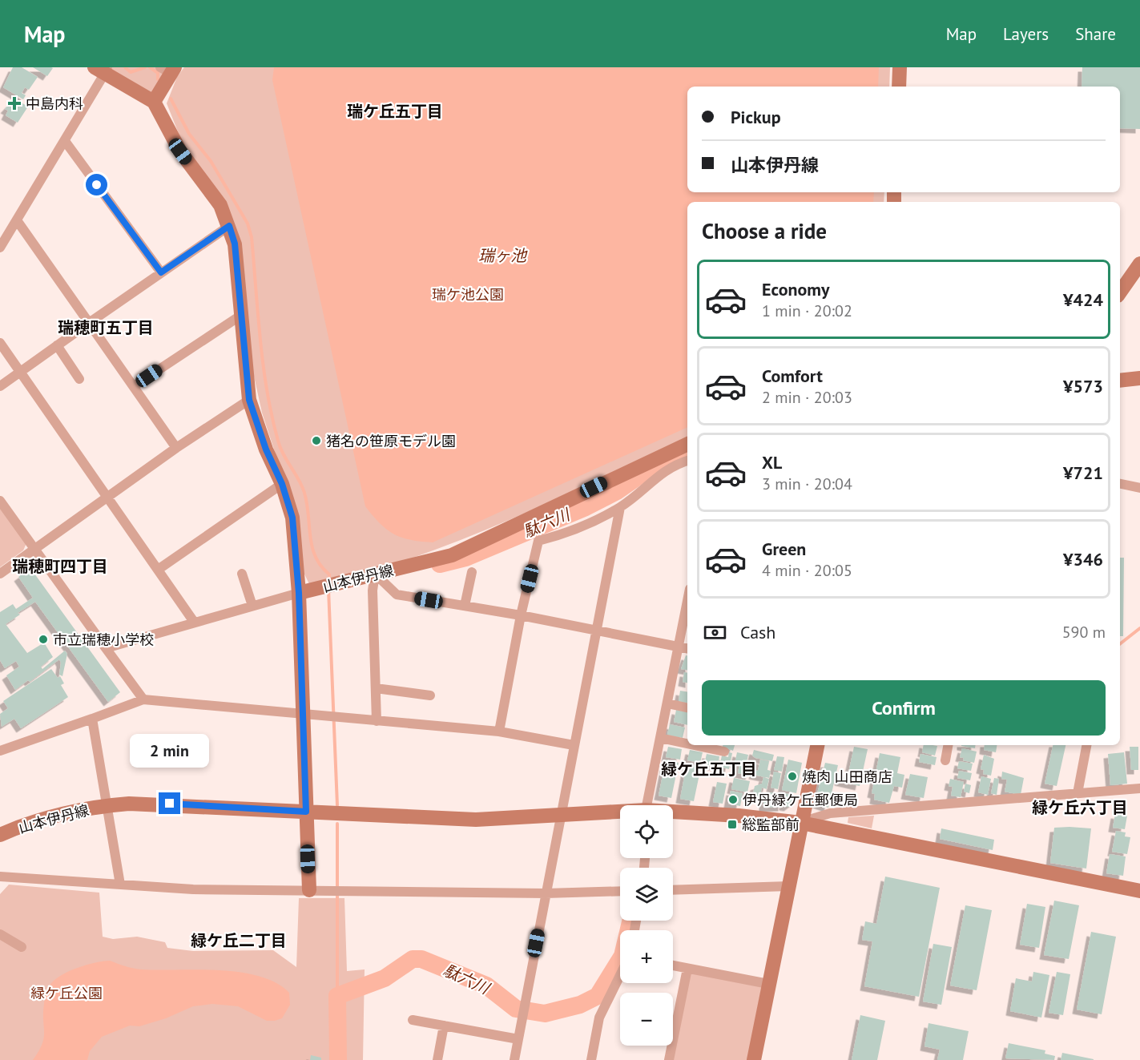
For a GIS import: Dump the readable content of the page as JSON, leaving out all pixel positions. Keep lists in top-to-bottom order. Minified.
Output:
{"streets":{"street":["山本伊丹線"]},"districts":["瑞ケ丘五丁目","瑞穂町五丁目","瑞穂町四丁目","緑ケ丘五丁目","緑ケ丘六丁目","緑ケ丘二丁目"],"water":["瑞ヶ池","駄六川"],"parks":["瑞ケ池公園","緑ケ丘公園"],"places":{"health":["中島内科"],"other":["猪名の笹原モデル園","市立瑞穂小学校","焼肉 山田商店","伊丹緑ケ丘郵便局"],"transit":["総監部前"]},"page":{"header":"Map","nav":["Map","Layers","Share"],"banner":["Pickup","山本伊丹線"],"heading":"Choose a ride","list":[{"name":"Economy","note":"1 min · 20:02","value":"¥424"},{"name":"Comfort","note":"2 min · 20:03","value":"¥573"},{"name":"XL","note":"3 min · 20:04","value":"¥721"},{"name":"Green","note":"4 min · 20:05","value":"¥346"}],"pay":["Cash","590 m"],"buttons":"Confirm","bubble":"2 min","map_buttons":["+","−"]}}
